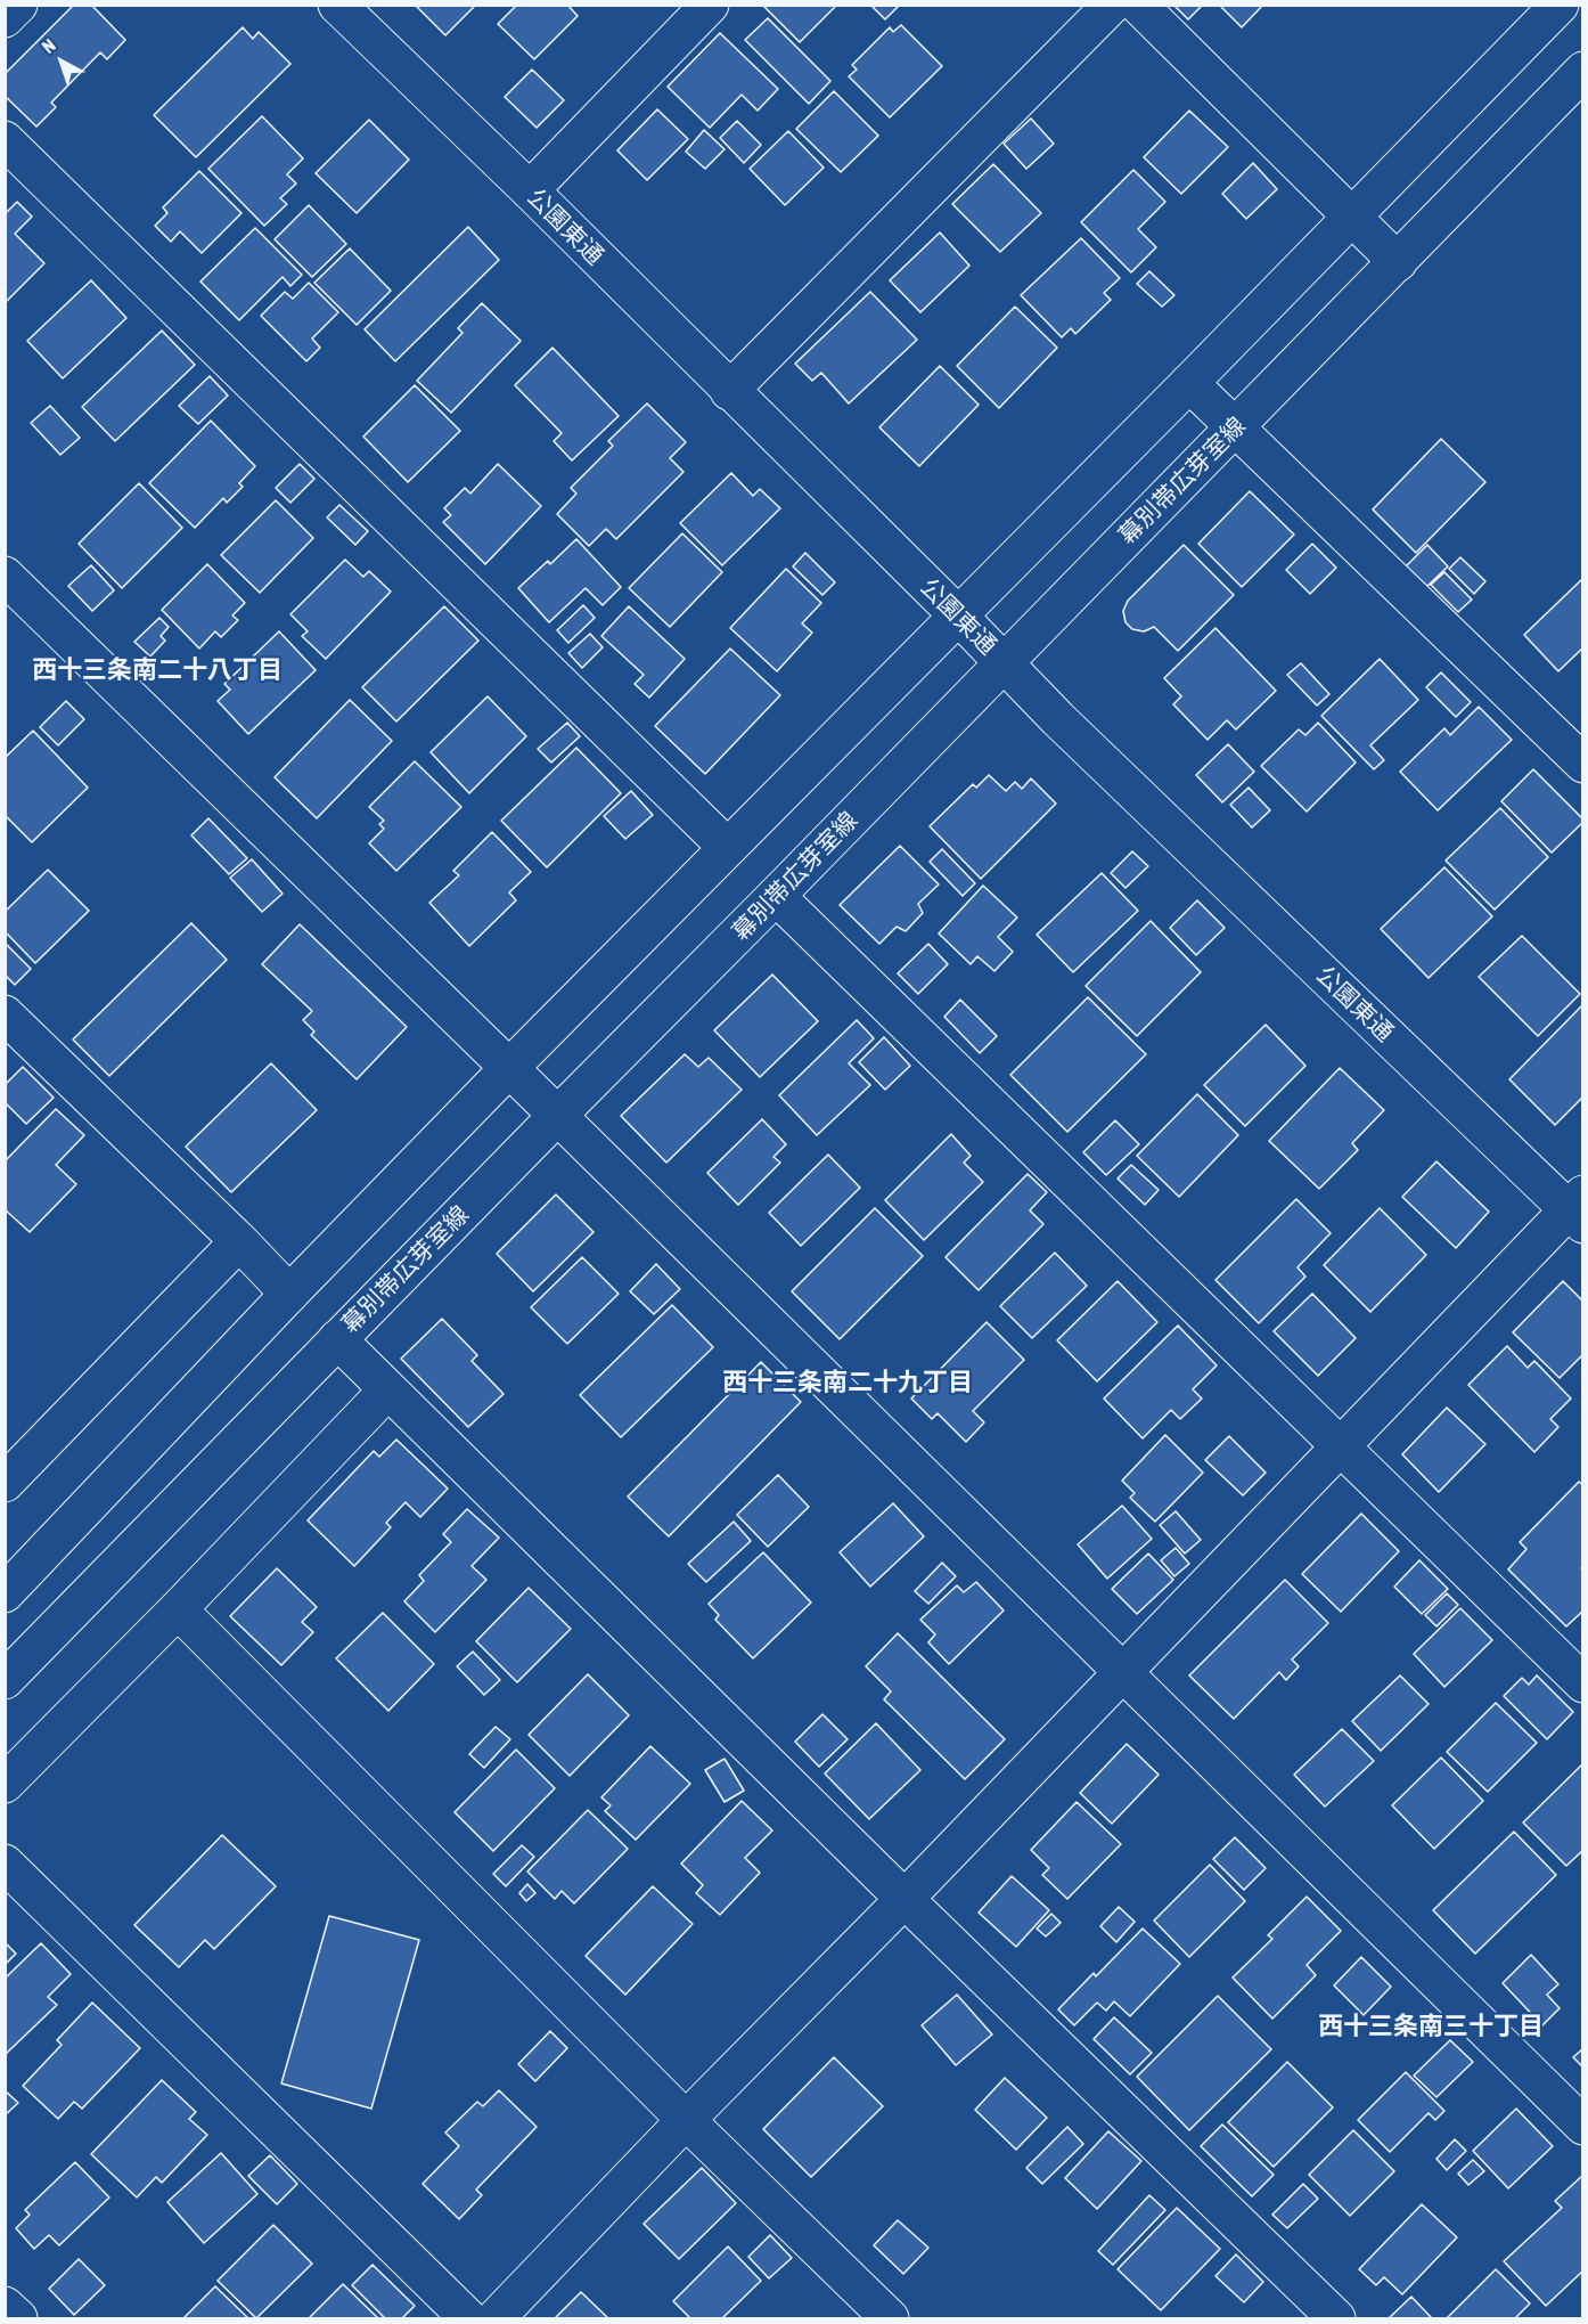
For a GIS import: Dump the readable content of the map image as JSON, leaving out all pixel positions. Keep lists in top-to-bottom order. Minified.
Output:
{"streets":{"street":["公園東通","幕別帯広芽室線"]},"crossings":[["公園東通","幕別帯広芽室線"]],"districts":["西十三条南二十八丁目","西十三条南二十九丁目","西十三条南三十丁目"],"north":"top left"}
